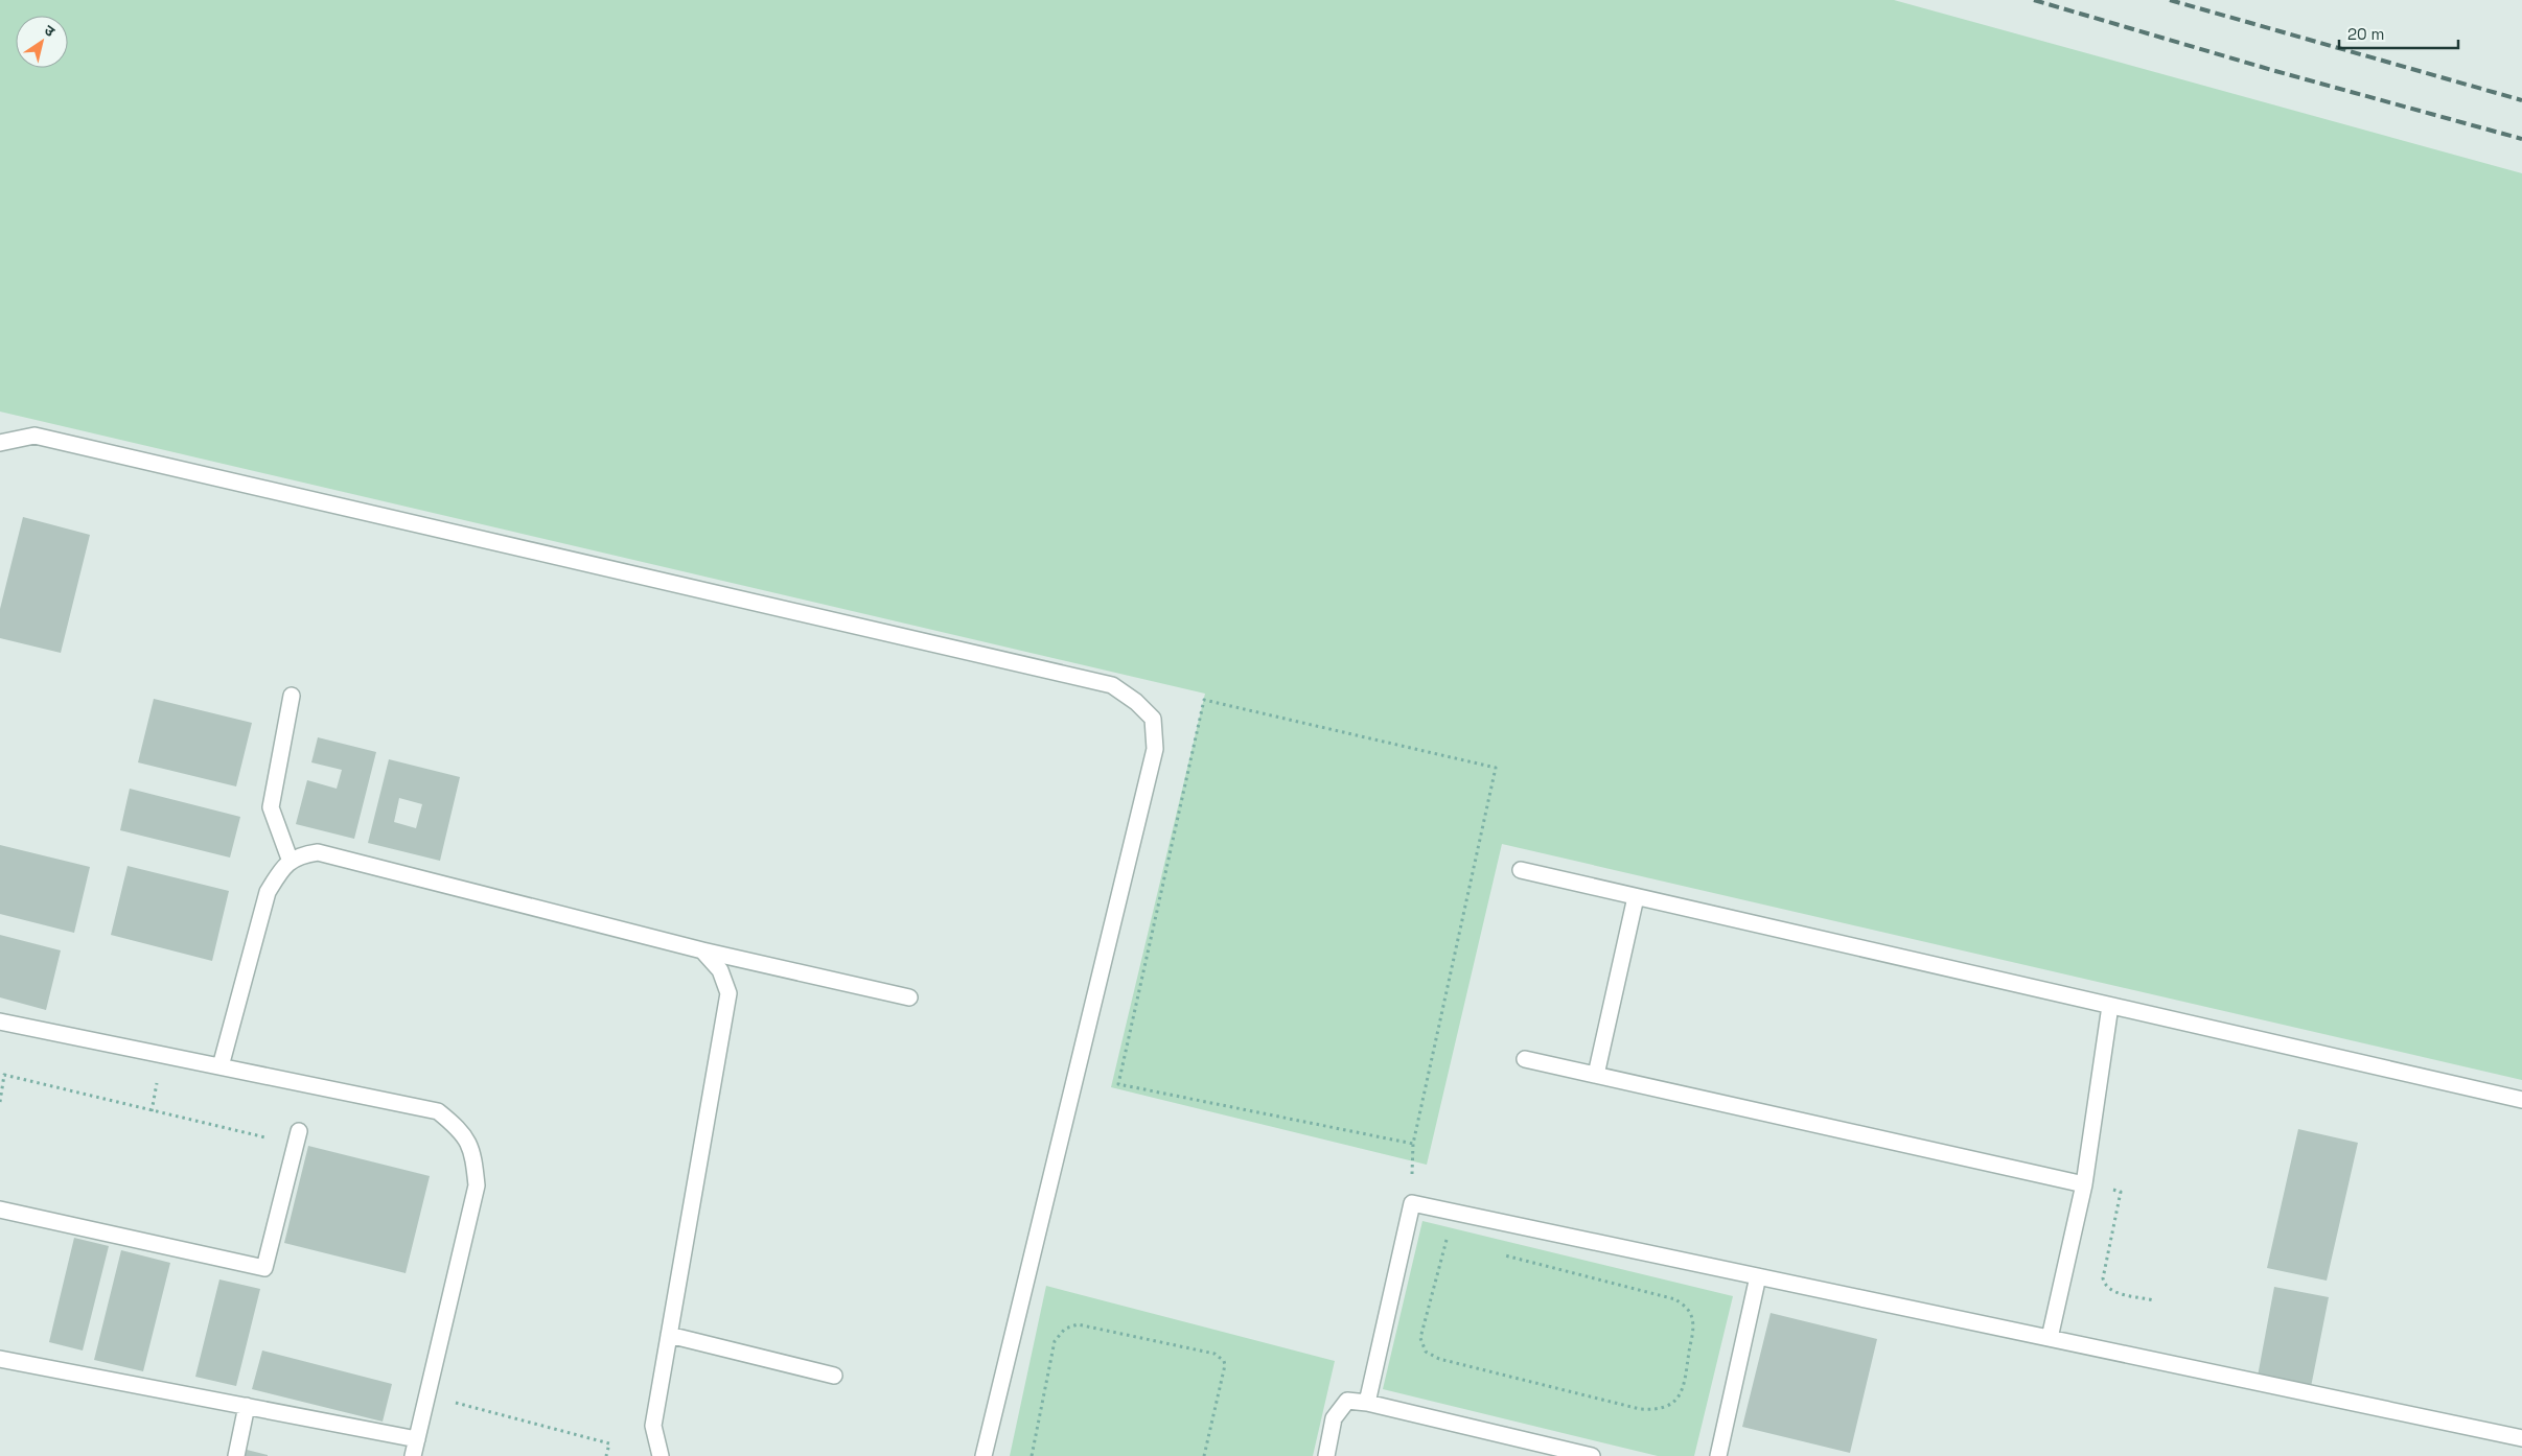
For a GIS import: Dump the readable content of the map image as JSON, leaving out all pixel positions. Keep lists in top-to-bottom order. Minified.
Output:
{"scale_bar":"20 m","north":"top right"}
